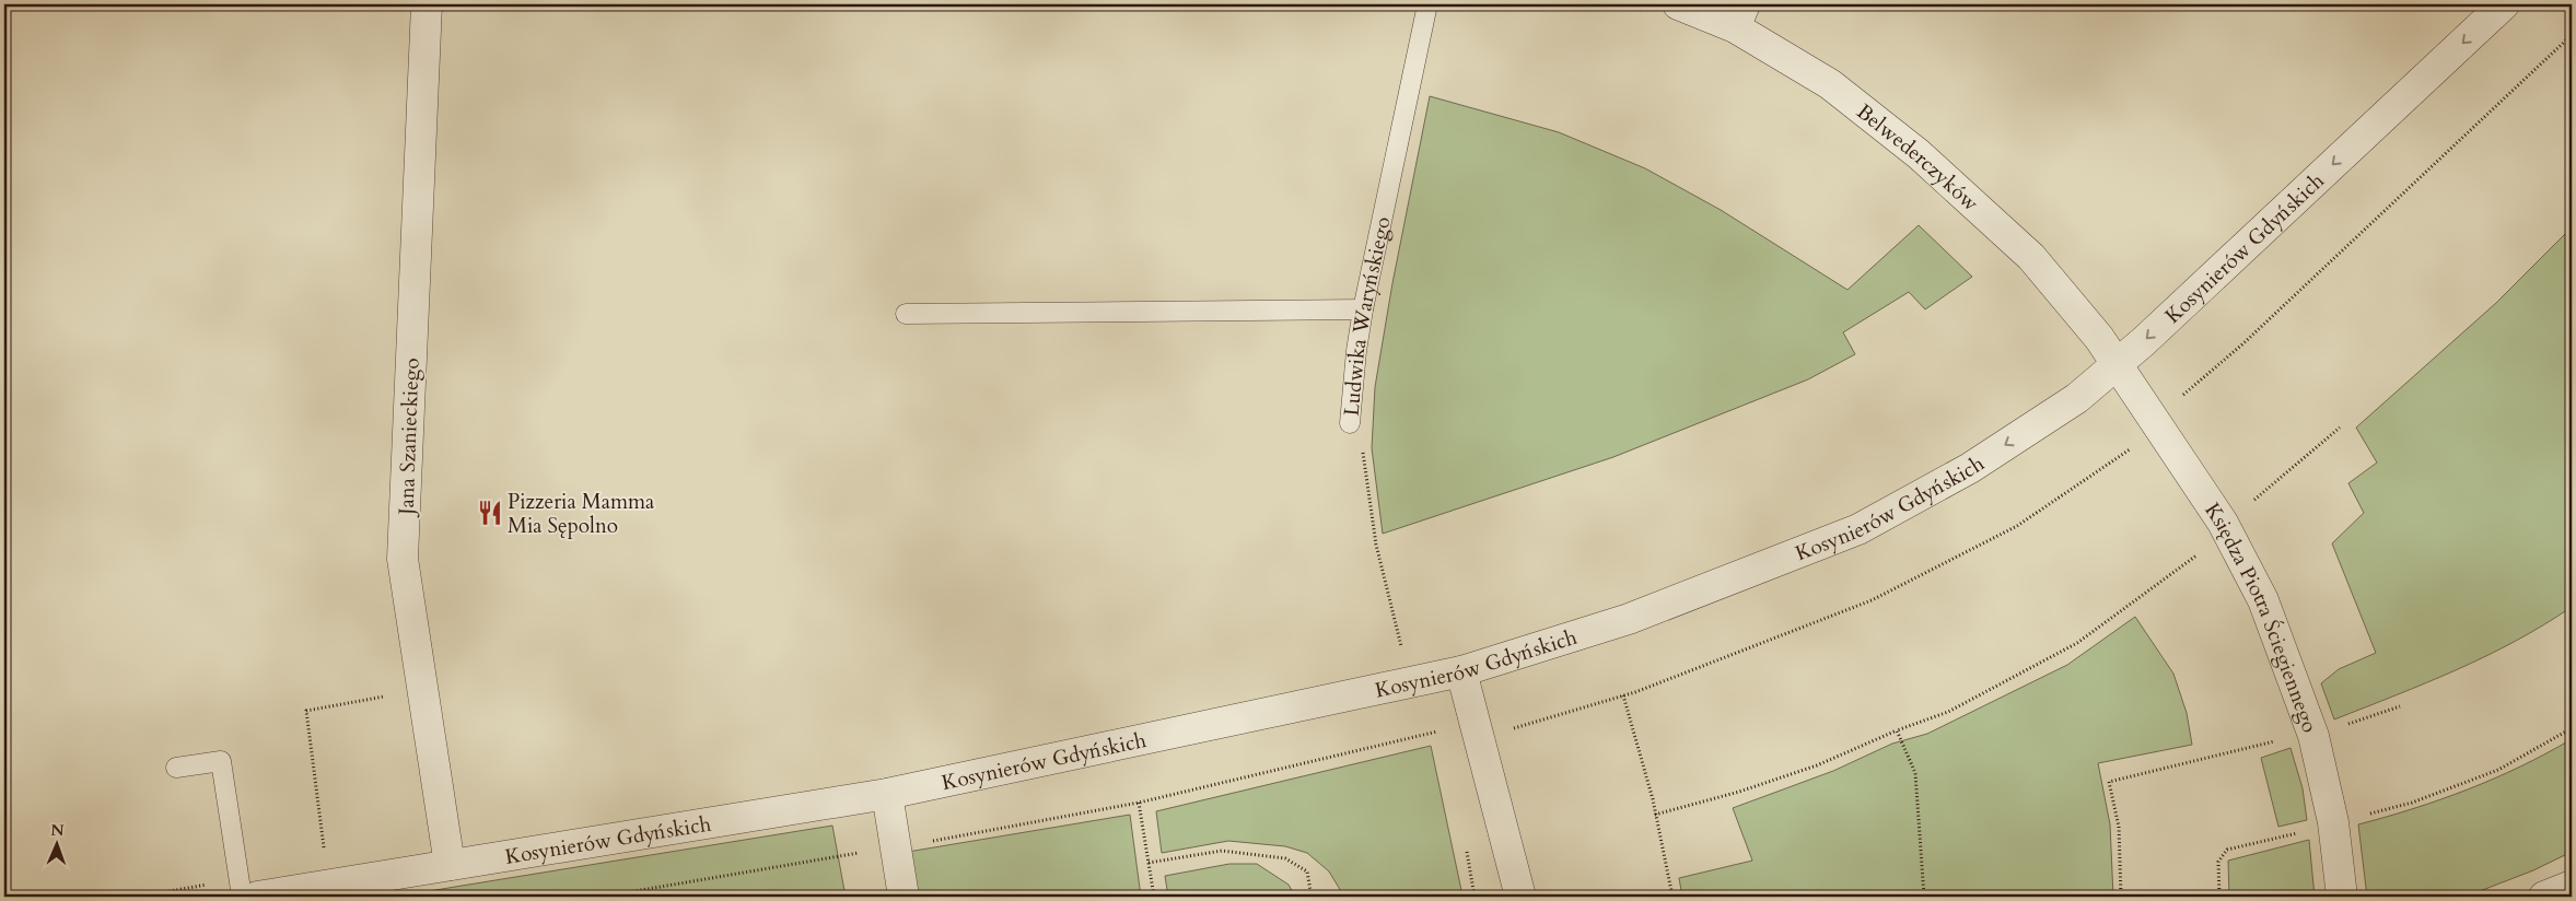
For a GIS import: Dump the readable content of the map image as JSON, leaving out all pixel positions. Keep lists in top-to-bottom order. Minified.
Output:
{"streets":{"street":["Belwederczyków","Kosynierów Gdyńskich","Jana Szanieckiego","Księdza Piotra Ściegiennego"],"lane":["Ludwika Waryńskiego"]},"crossings":[["Belwederczyków","Kosynierów Gdyńskich"],["Belwederczyków","Księdza Piotra Ściegiennego"],["Kosynierów Gdyńskich","Ludwika Waryńskiego"],["Kosynierów Gdyńskich","Jana Szanieckiego"],["Kosynierów Gdyńskich","Księdza Piotra Ściegiennego"]],"one_way":["Kosynierów Gdyńskich"],"places":{"restaurant":["Pizzeria Mamma Mia Sępolno"]},"north":"top"}
